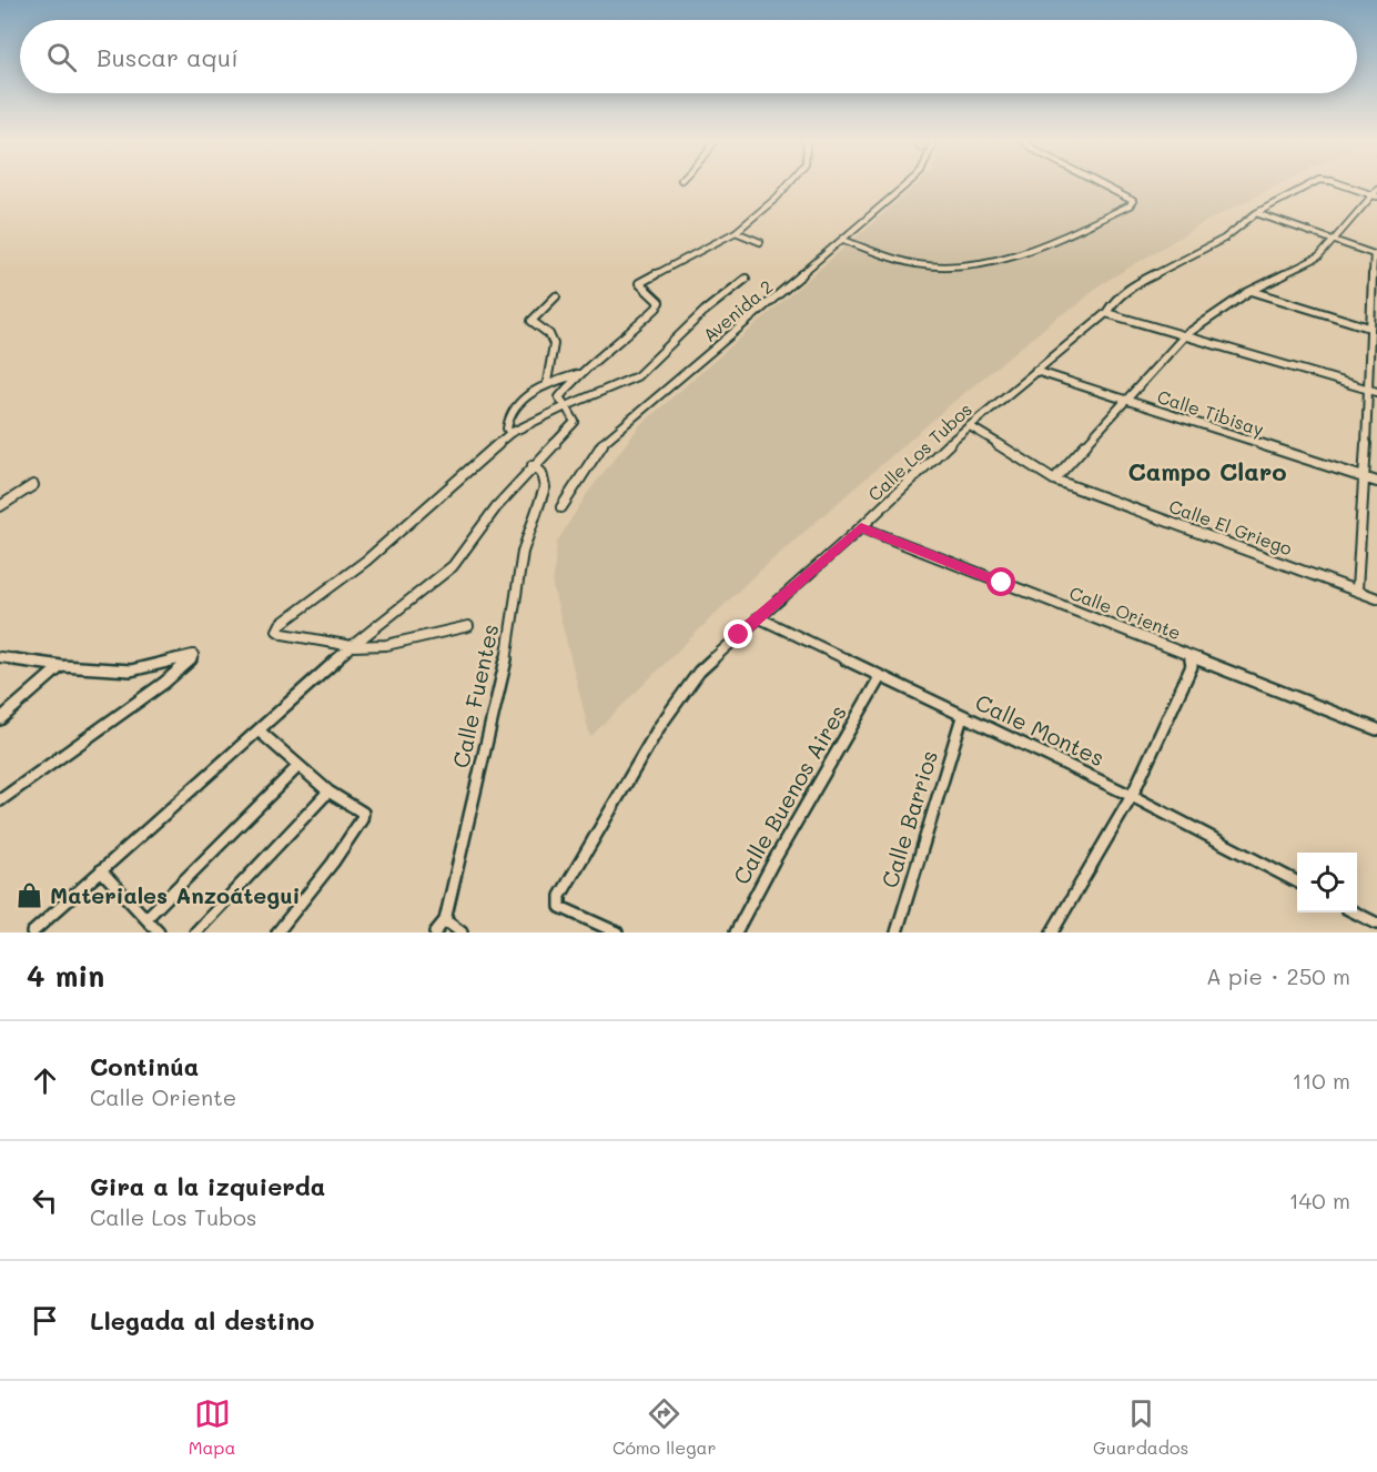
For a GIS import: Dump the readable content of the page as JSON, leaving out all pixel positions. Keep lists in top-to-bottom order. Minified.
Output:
{"streets":{"street":["Avenida 2","Calle Tibisay","Calle Los Tubos","Calle El Griego","Calle Oriente","Calle Fuentes","Calle Montes","Calle Buenos Aires","Calle Barrios"]},"crossings":[["Calle Tibisay","Calle Los Tubos"],["Calle Los Tubos","Calle El Griego"],["Calle Los Tubos","Calle Oriente"],["Calle Los Tubos","Calle Montes"],["Calle Montes","Calle Buenos Aires"],["Calle Montes","Calle Barrios"]],"districts":["Campo Claro"],"places":{"shop":["Materiales Anzoátegui"]},"page":{"search":"Buscar aquí","heading":["4 min","A pie · 250 m"],"list":[["Continúa","Calle Oriente","110 m"],["Gira a la izquierda","Calle Los Tubos","140 m"],"Llegada al destino"],"nav":["Mapa","Cómo llegar","Guardados"]}}
